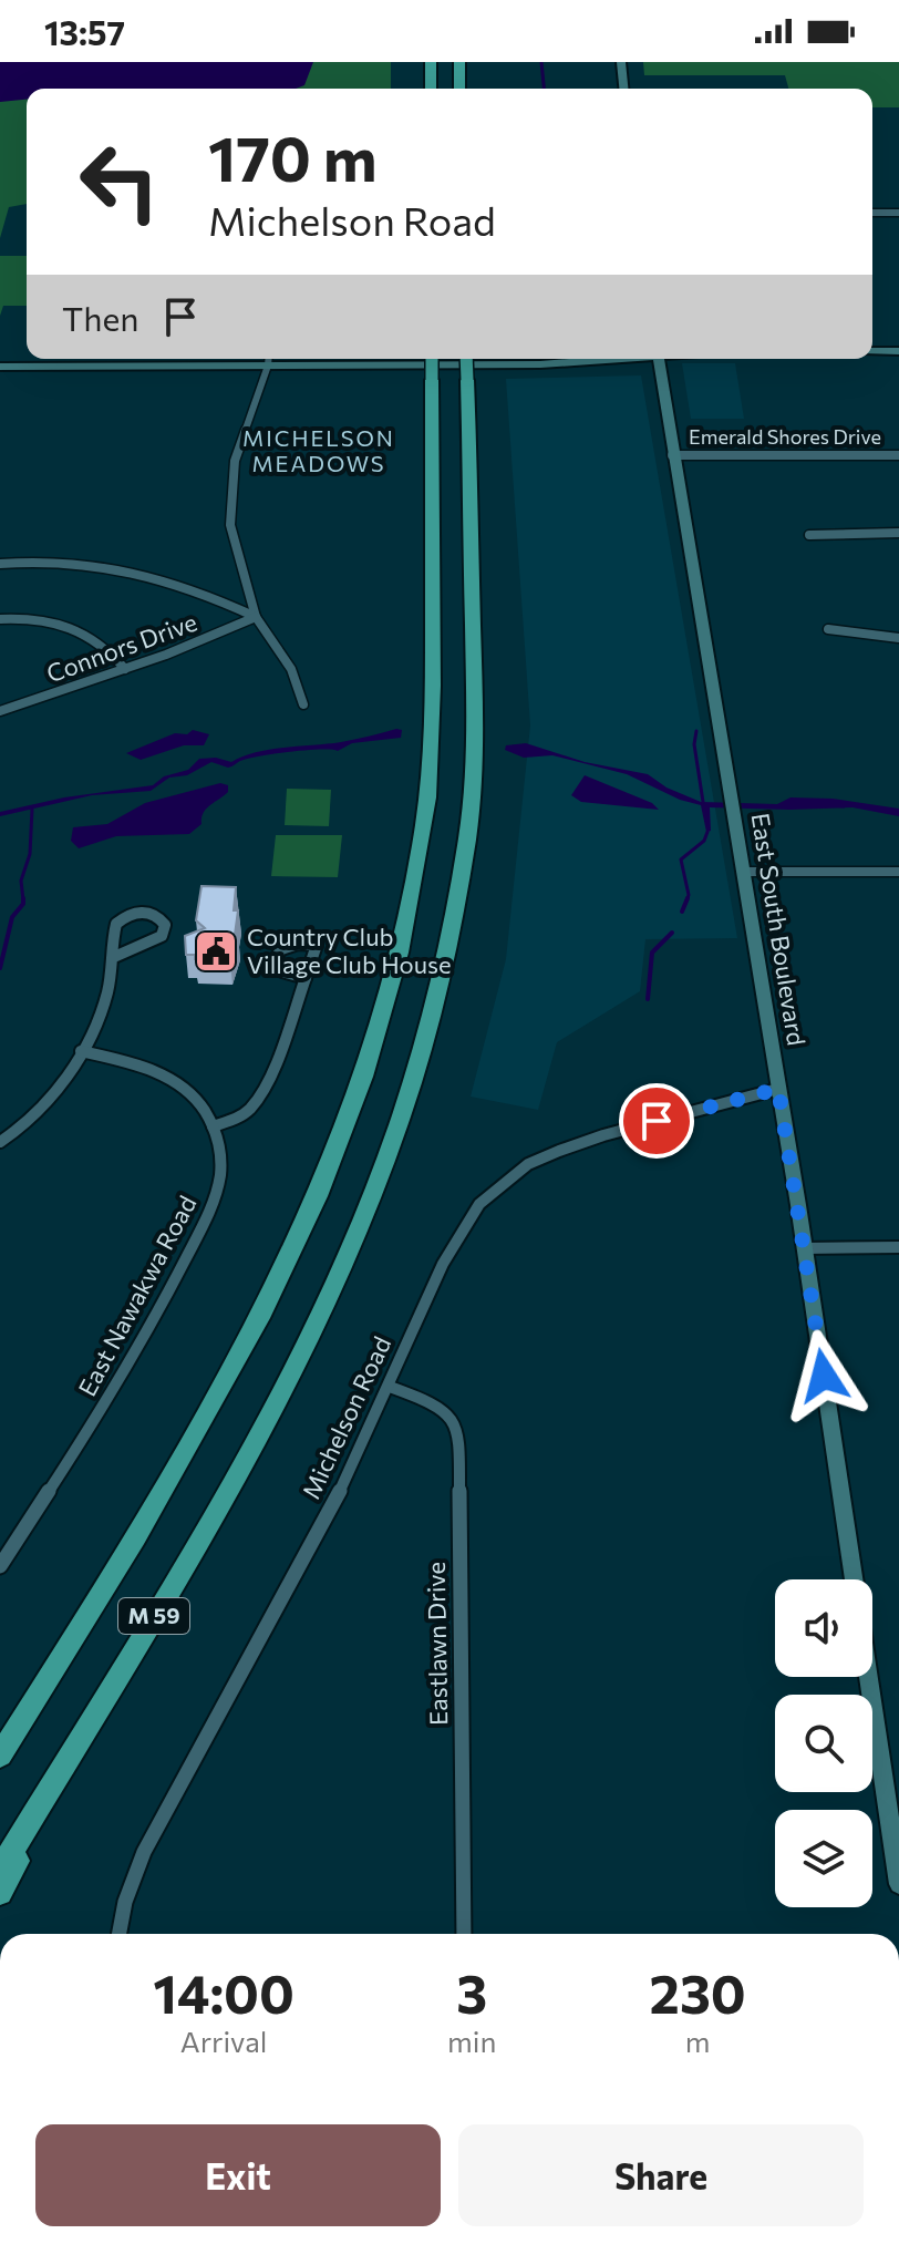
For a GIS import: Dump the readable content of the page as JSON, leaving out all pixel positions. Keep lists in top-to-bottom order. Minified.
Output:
{"streets":{"highway":["M 59"],"street":["Emerald Shores Drive","Connors Drive","East South Boulevard","East Nawakwa Road","Michelson Road","Eastlawn Drive"]},"crossings":[["Emerald Shores Drive","East South Boulevard"],["East South Boulevard","Michelson Road"],["Michelson Road","Eastlawn Drive"]],"districts":["MICHELSON MEADOWS"],"places":{"public building":["Country Club Village Club House"]},"page":{"status":"13:57","turn":["170 m","Michelson Road"],"then":"Then","eta":["14:00","Arrival","3","min","230","m"],"buttons":["Exit","Share"]}}
